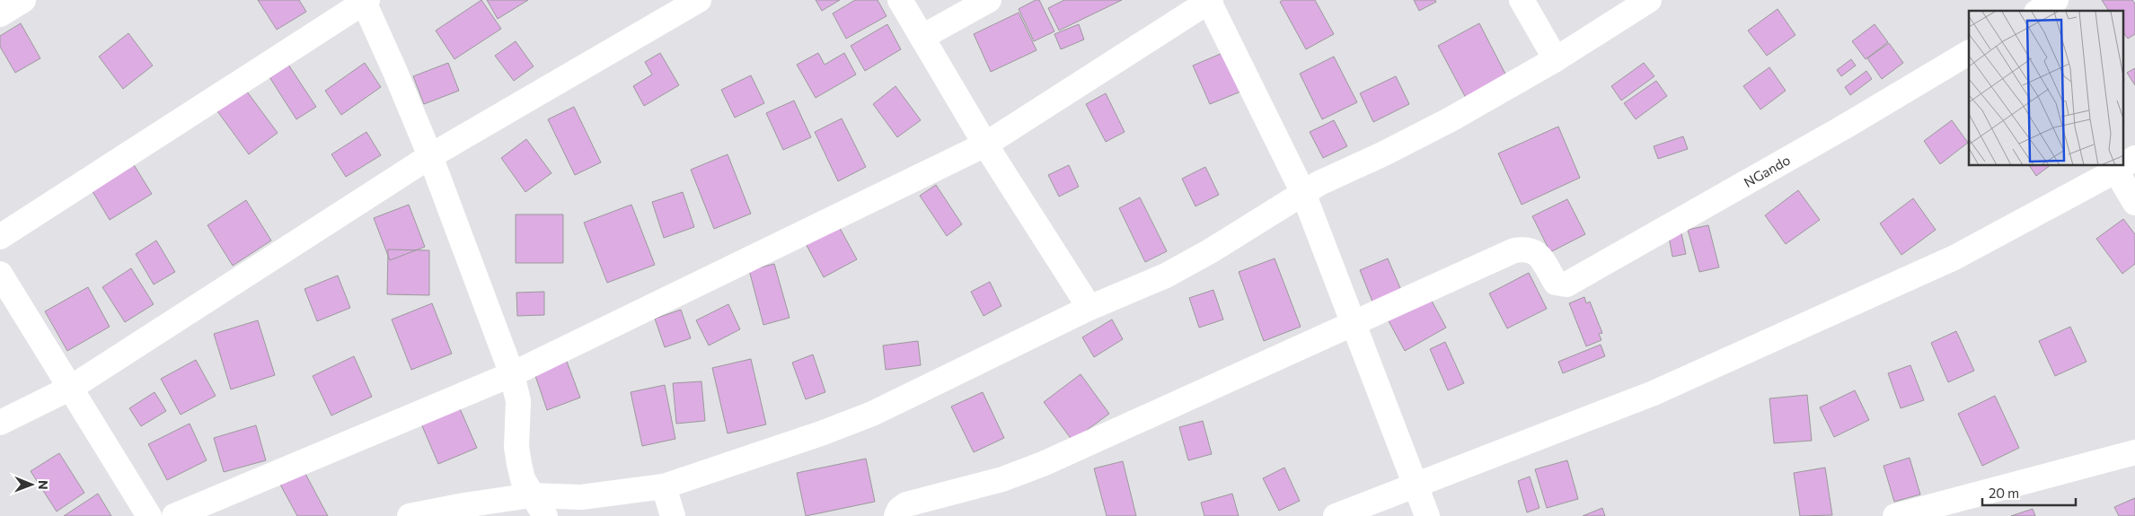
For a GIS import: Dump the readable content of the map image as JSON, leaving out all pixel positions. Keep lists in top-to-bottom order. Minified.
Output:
{"streets":{"street":["NGando"]},"scale_bar":"20 m","north":"right"}
